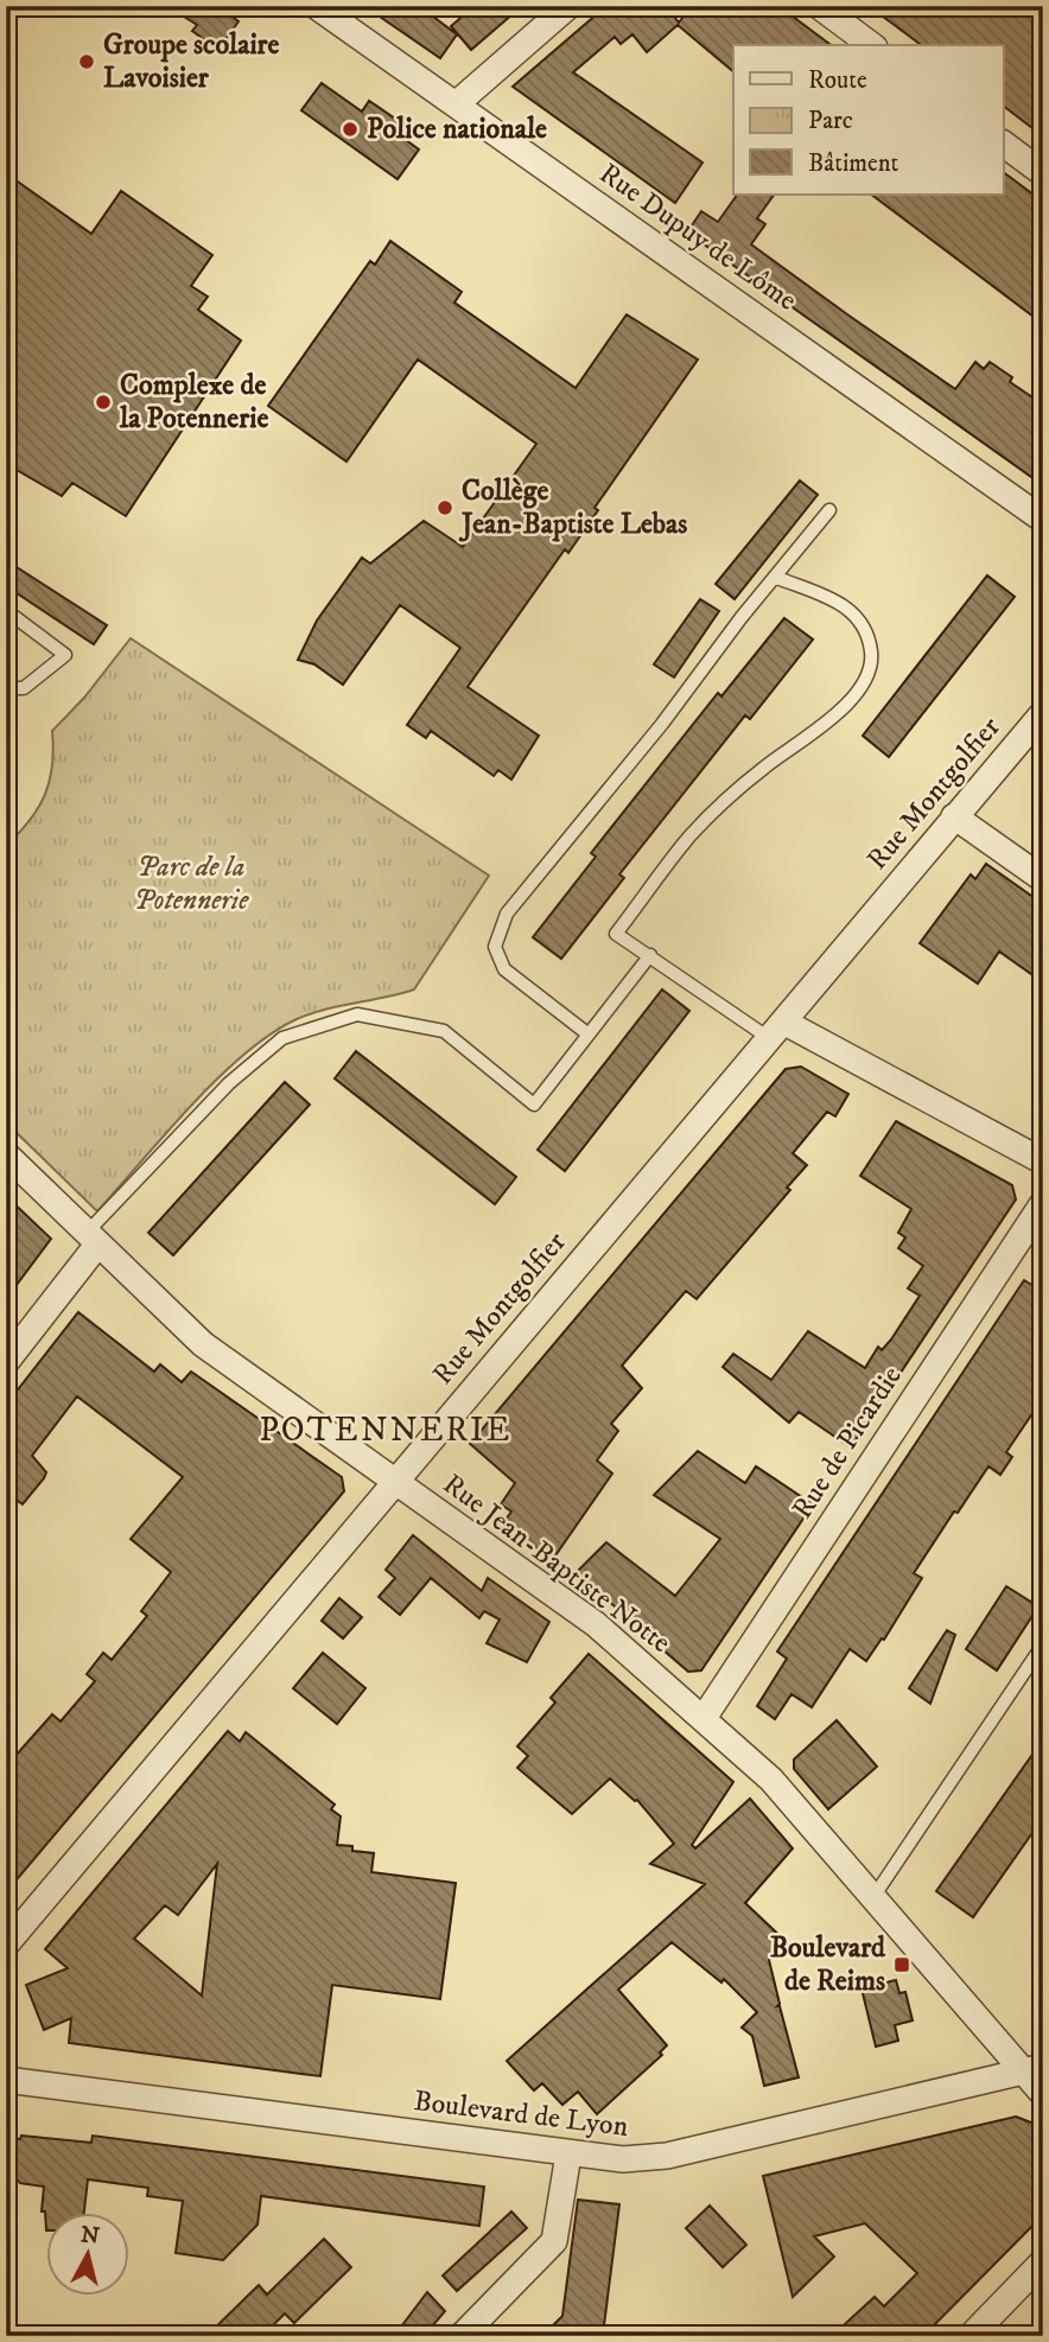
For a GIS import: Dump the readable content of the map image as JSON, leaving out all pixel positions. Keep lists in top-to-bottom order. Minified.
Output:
{"streets":{"street":["Rue Dupuy de Lôme","Rue Montgolfier","Rue de Picardie","Rue Jean-Baptiste Notte","Boulevard de Lyon"]},"crossings":[["Rue Montgolfier","Rue Jean-Baptiste Notte"],["Rue de Picardie","Rue Jean-Baptiste Notte"],["Rue Jean-Baptiste Notte","Boulevard de Lyon"]],"districts":["POTENNERIE"],"parks":["Parc de la Potennerie"],"places":{"other":["Groupe scolaire Lavoisier","Police nationale","Complexe de la Potennerie","Collège Jean-Baptiste Lebas"],"transit":["Boulevard de Reims"]},"legend":["Route","Parc","Bâtiment"],"north":"top"}
